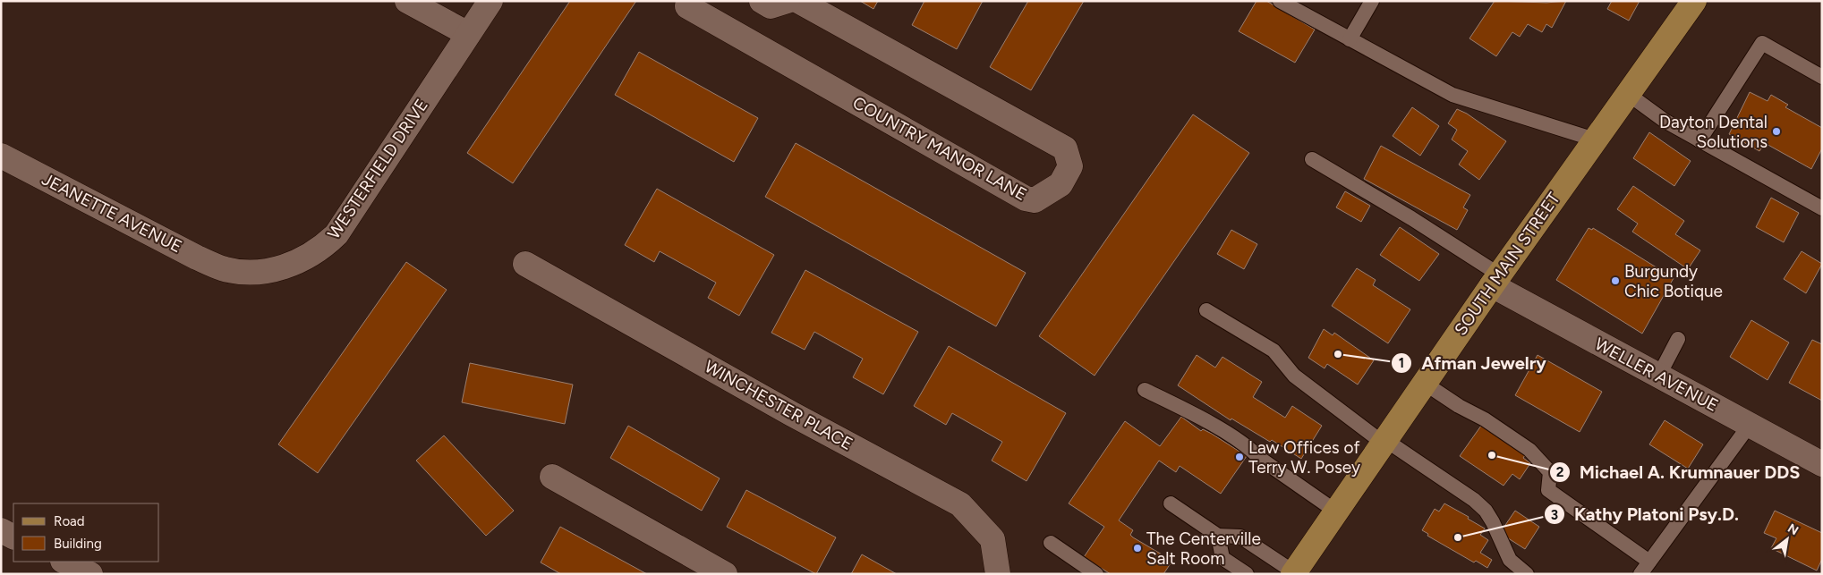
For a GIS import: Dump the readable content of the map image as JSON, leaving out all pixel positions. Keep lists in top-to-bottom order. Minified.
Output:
{"streets":{"main road":["SOUTH MAIN STREET"],"street":["COUNTRY MANOR LANE","WESTERFIELD DRIVE","JEANETTE AVENUE","WELLER AVENUE","WINCHESTER PLACE"]},"crossings":[["WESTERFIELD DRIVE","JEANETTE AVENUE"],["SOUTH MAIN STREET","WELLER AVENUE"]],"places":["Dayton Dental Solutions","Burgundy Chic Botique","Afman Jewelry","Michael A. Krumnauer DDS","Law Offices of Terry W. Posey","Kathy Platoni Psy.D.","The Centerville Salt Room"],"legend":["Road","Building"],"north":"top right"}
